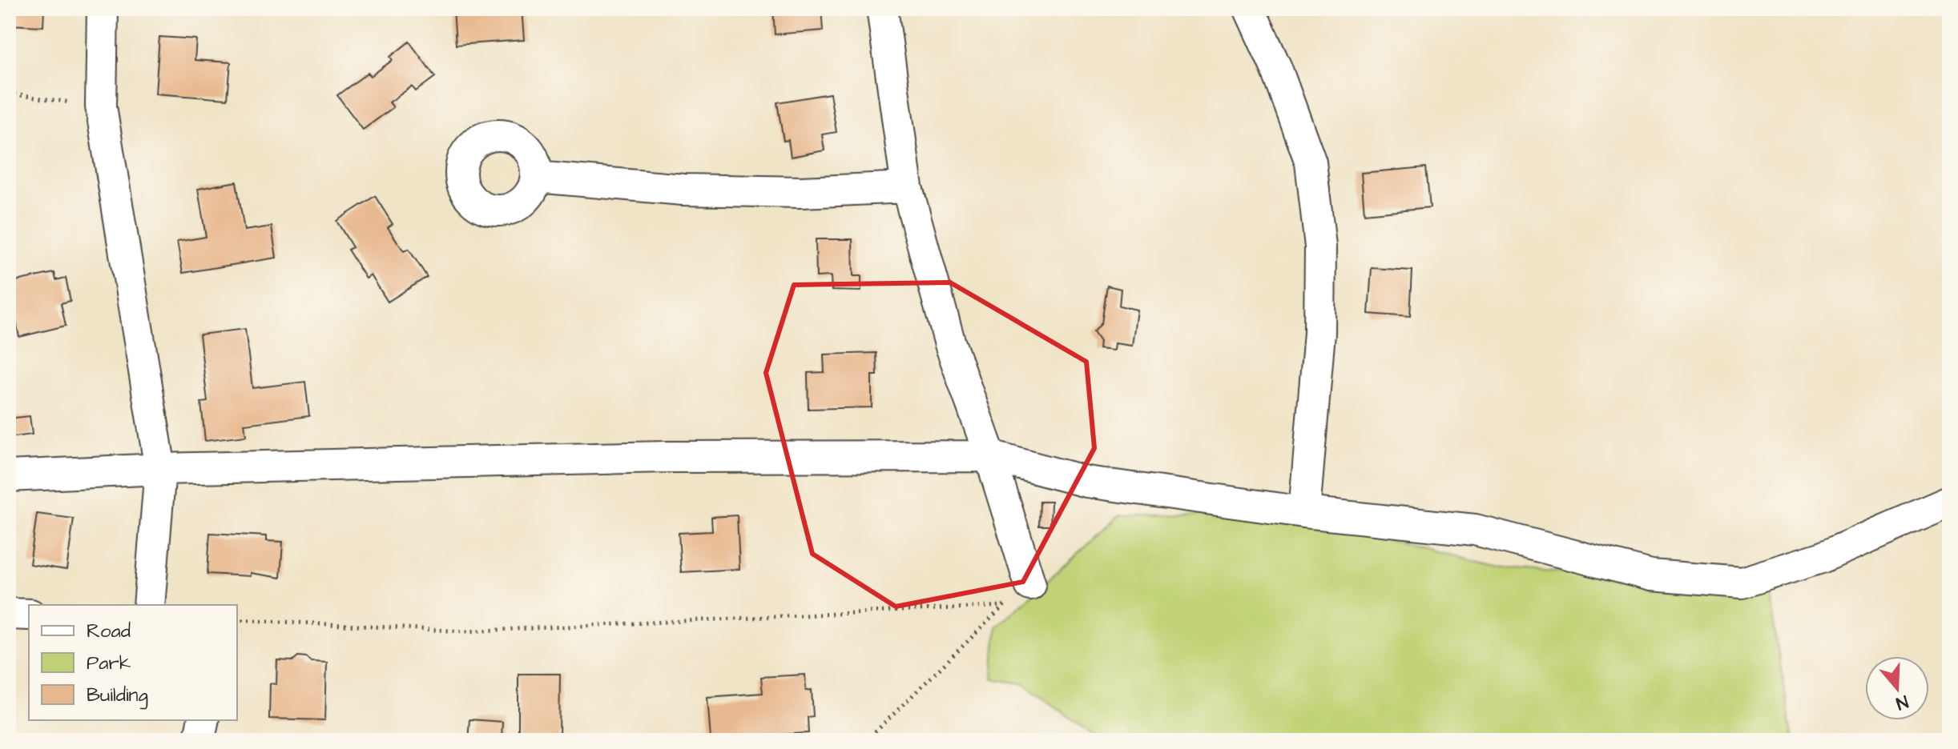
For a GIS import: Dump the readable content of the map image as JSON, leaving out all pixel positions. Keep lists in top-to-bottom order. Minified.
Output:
{"legend":["Road","Park","Building"],"north":"bottom"}
